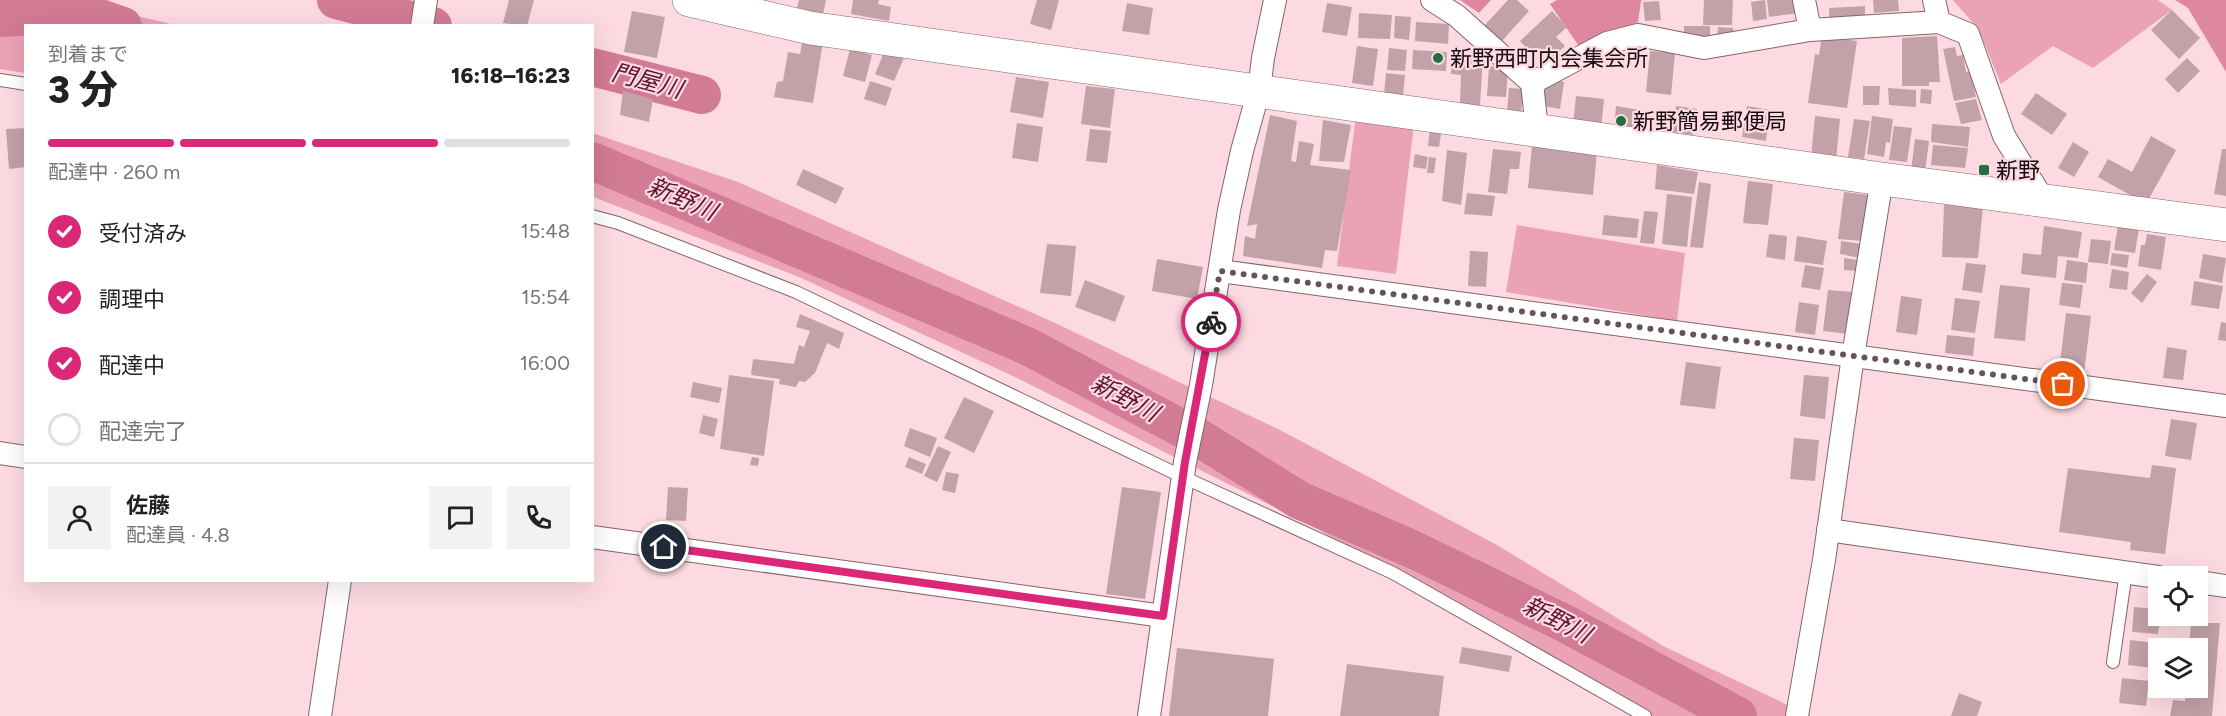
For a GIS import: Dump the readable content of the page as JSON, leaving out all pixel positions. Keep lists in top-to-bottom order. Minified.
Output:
{"water":["門屋川","新野川"],"places":{"other":["新野西町内会集会所","新野簡易郵便局"],"transit":["新野"]},"page":{"heading":["3 分","到着まで","16:18–16:23"],"panel":["佐藤","配達員 · 4.8"],"bar":"配達中 · 260 m","list":[["受付済み","15:48"],["調理中","15:54"],["配達中","16:00"],"配達完了"]}}
